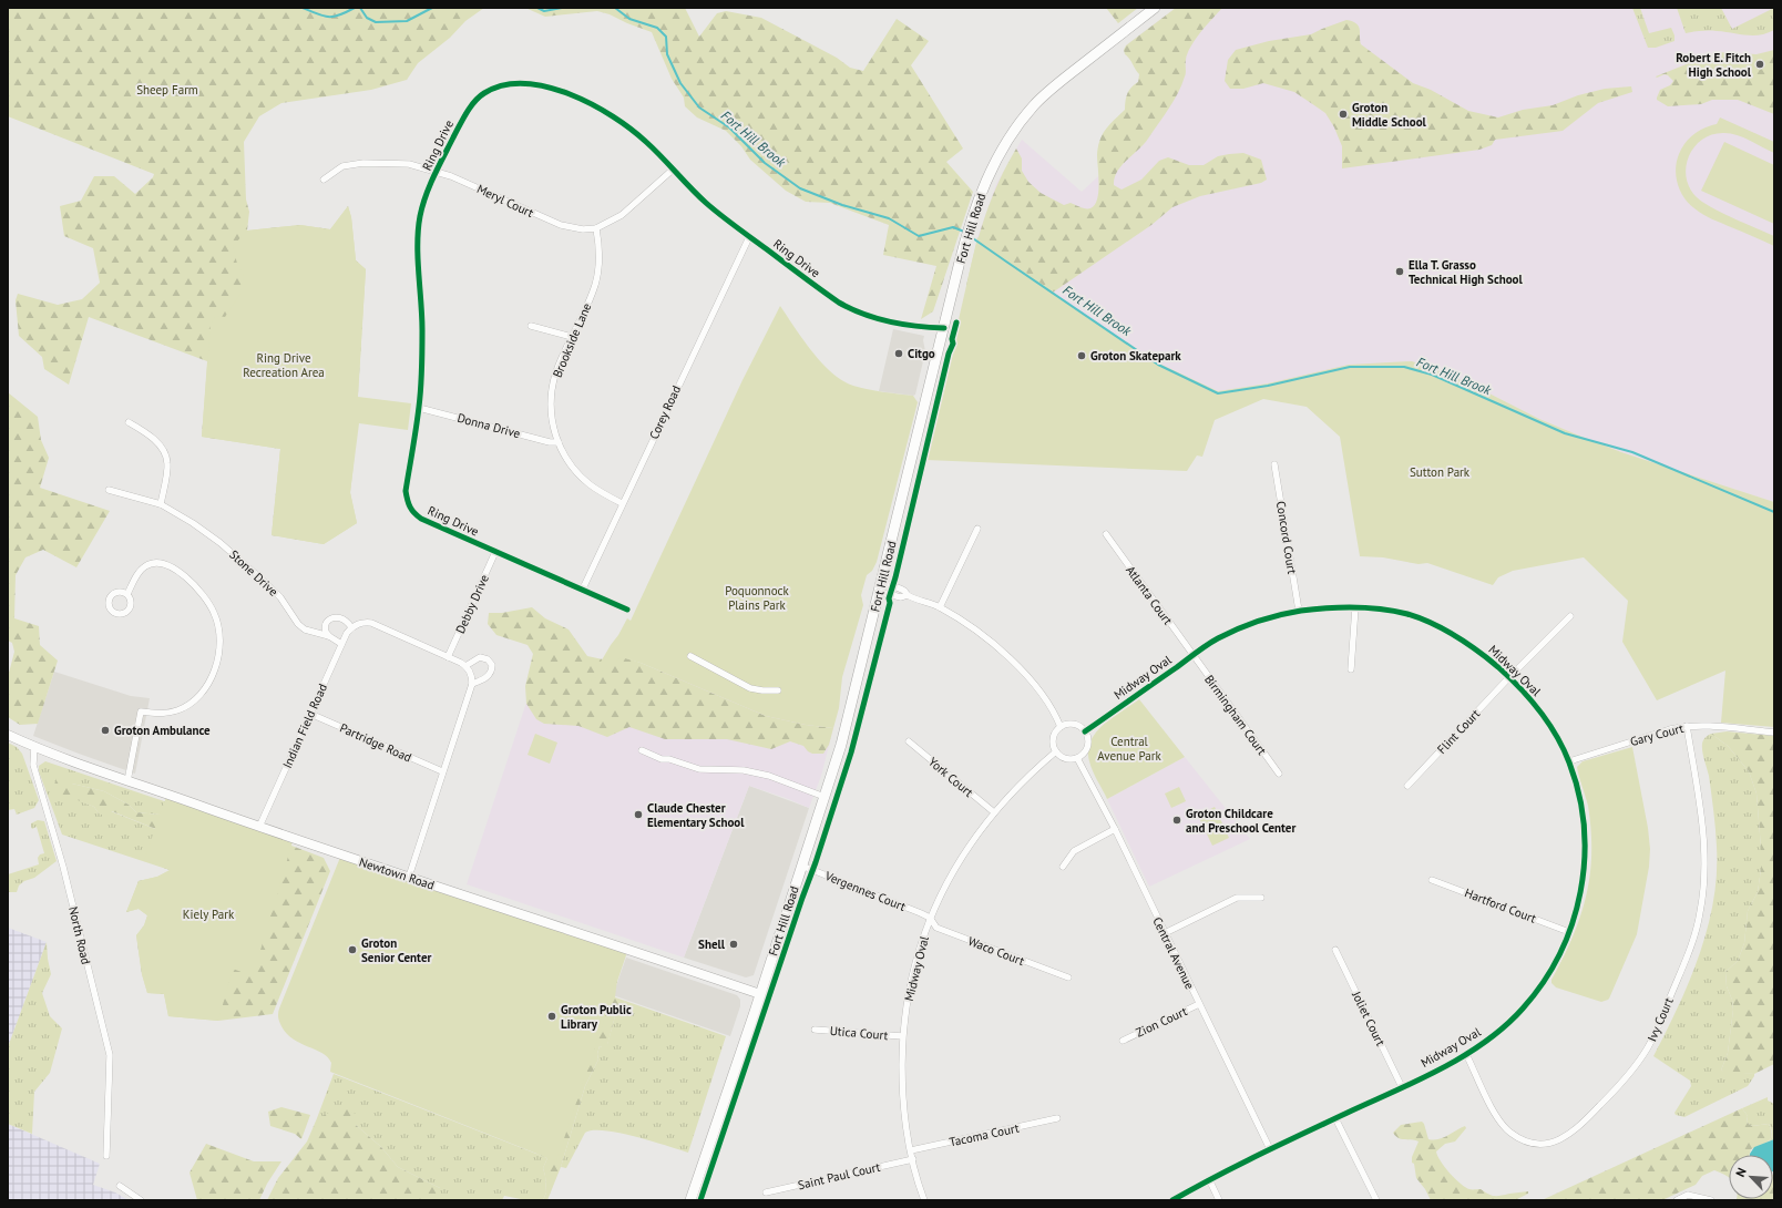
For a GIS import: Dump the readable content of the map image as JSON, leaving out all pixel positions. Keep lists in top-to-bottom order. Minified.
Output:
{"streets":{"main road":["Fort Hill Road","Newtown Road"],"street":["Ring Drive","Meryl Court","Brookside Lane","Corey Road","Donna Drive","Concord Court","Stone Drive","Atlanta Court","Debby Drive","Midway Oval","Birmingham Court","Indian Field Road","Flint Court","Gary Court","Partridge Road","York Court","Vergennes Court","Hartford Court","North Road","Waco Court","Central Avenue","Joliet Court","Ivy Court","Zion Court","Utica Court","Tacoma Court","Saint Paul Court"]},"crossings":[["Ring Drive","Meryl Court"],["Ring Drive","Fort Hill Road"],["Ring Drive","Corey Road"],["Ring Drive","Donna Drive"],["Ring Drive","Debby Drive"],["Meryl Court","Brookside Lane"],["Fort Hill Road","Newtown Road"],["Fort Hill Road","Vergennes Court"],["Brookside Lane","Corey Road"],["Brookside Lane","Donna Drive"],["Concord Court","Midway Oval"],["Stone Drive","Indian Field Road"],["Atlanta Court","Midway Oval"],["Atlanta Court","Birmingham Court"],["Midway Oval","Birmingham Court"],["Midway Oval","Flint Court"],["Midway Oval","Gary Court"],["Midway Oval","York Court"],["Midway Oval","Vergennes Court"],["Midway Oval","Hartford Court"],["Midway Oval","Waco Court"],["Midway Oval","Central Avenue"],["Midway Oval","Joliet Court"],["Midway Oval","Ivy Court"],["Midway Oval","Utica Court"],["Midway Oval","Tacoma Court"],["Midway Oval","Saint Paul Court"],["Indian Field Road","Partridge Road"],["Indian Field Road","Newtown Road"],["Gary Court","Ivy Court"],["Newtown Road","North Road"],["Vergennes Court","Waco Court"],["Central Avenue","Zion Court"]],"water":["Fort Hill Brook"],"parks":["Sheep Farm","Ring Drive Recreation Area","Sutton Park","Poquonnock Plains Park","Central Avenue Park","Kiely Park"],"places":["Robert E. Fitch High School","Groton Middle School","Ella T. Grasso Technical High School","Citgo","Groton Skatepark","Groton Ambulance","Claude Chester Elementary School","Groton Childcare and Preschool Center","Shell","Groton Senior Center","Groton Public Library"],"north":"top left"}
